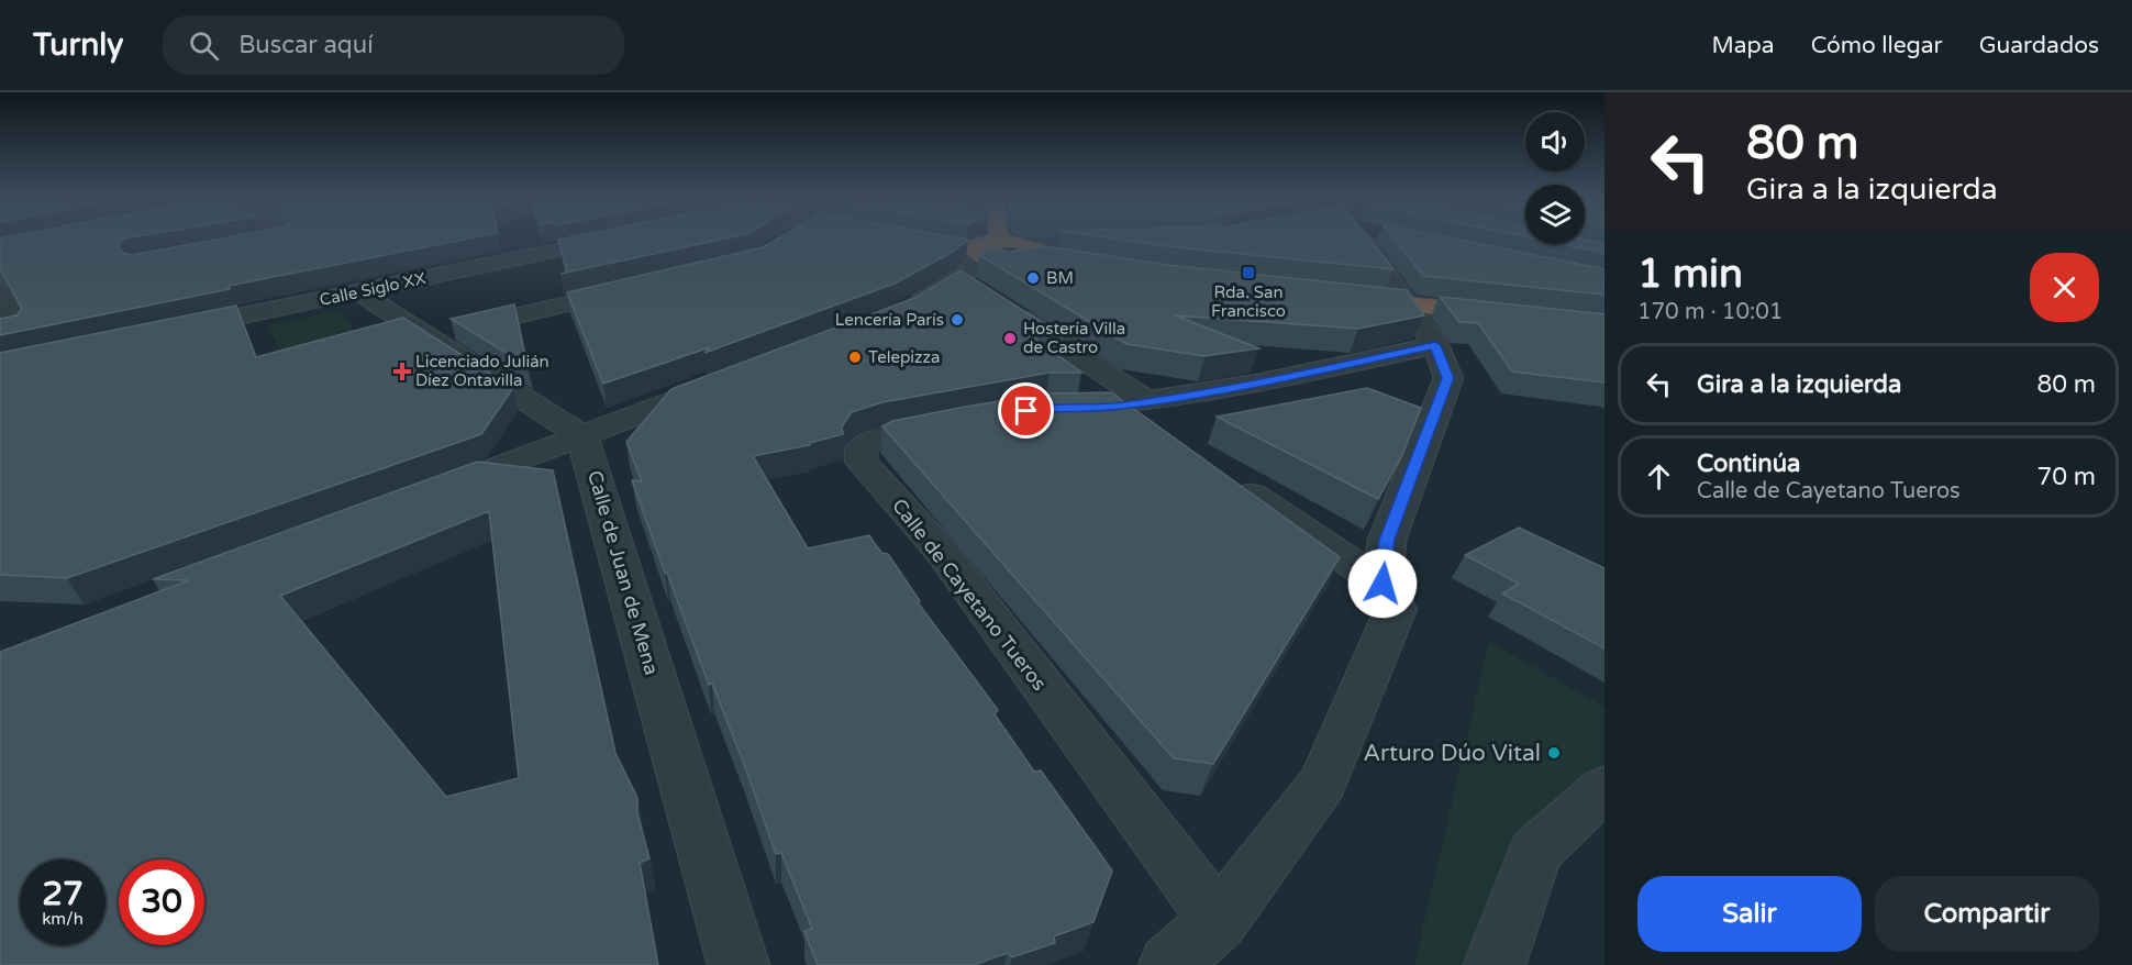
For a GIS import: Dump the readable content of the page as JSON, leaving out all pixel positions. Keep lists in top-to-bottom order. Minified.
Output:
{"streets":{"street":["Calle Siglo XX","Calle de Juan de Mena","Calle de Cayetano Tueros"]},"places":{"transit":["Rda. San Francisco"],"other":["BM","Lencería París","Hostería Villa de Castro","Telepizza","Arturo Dúo Vital"],"health":["Licenciado Julián Díez Ontavilla"]},"page":{"header":"Turnly","search":"Buscar aquí","nav":["Mapa","Cómo llegar","Guardados"],"turn":["80 m","Gira a la izquierda"],"heading":["1 min","170 m · 10:01"],"list":[{"name":"Gira a la izquierda","value":"80 m"},{"name":"Continúa","note":"Calle de Cayetano Tueros","value":"70 m"}],"speed":"27 km/h","limit":"30","buttons":["Salir","Compartir"]}}
